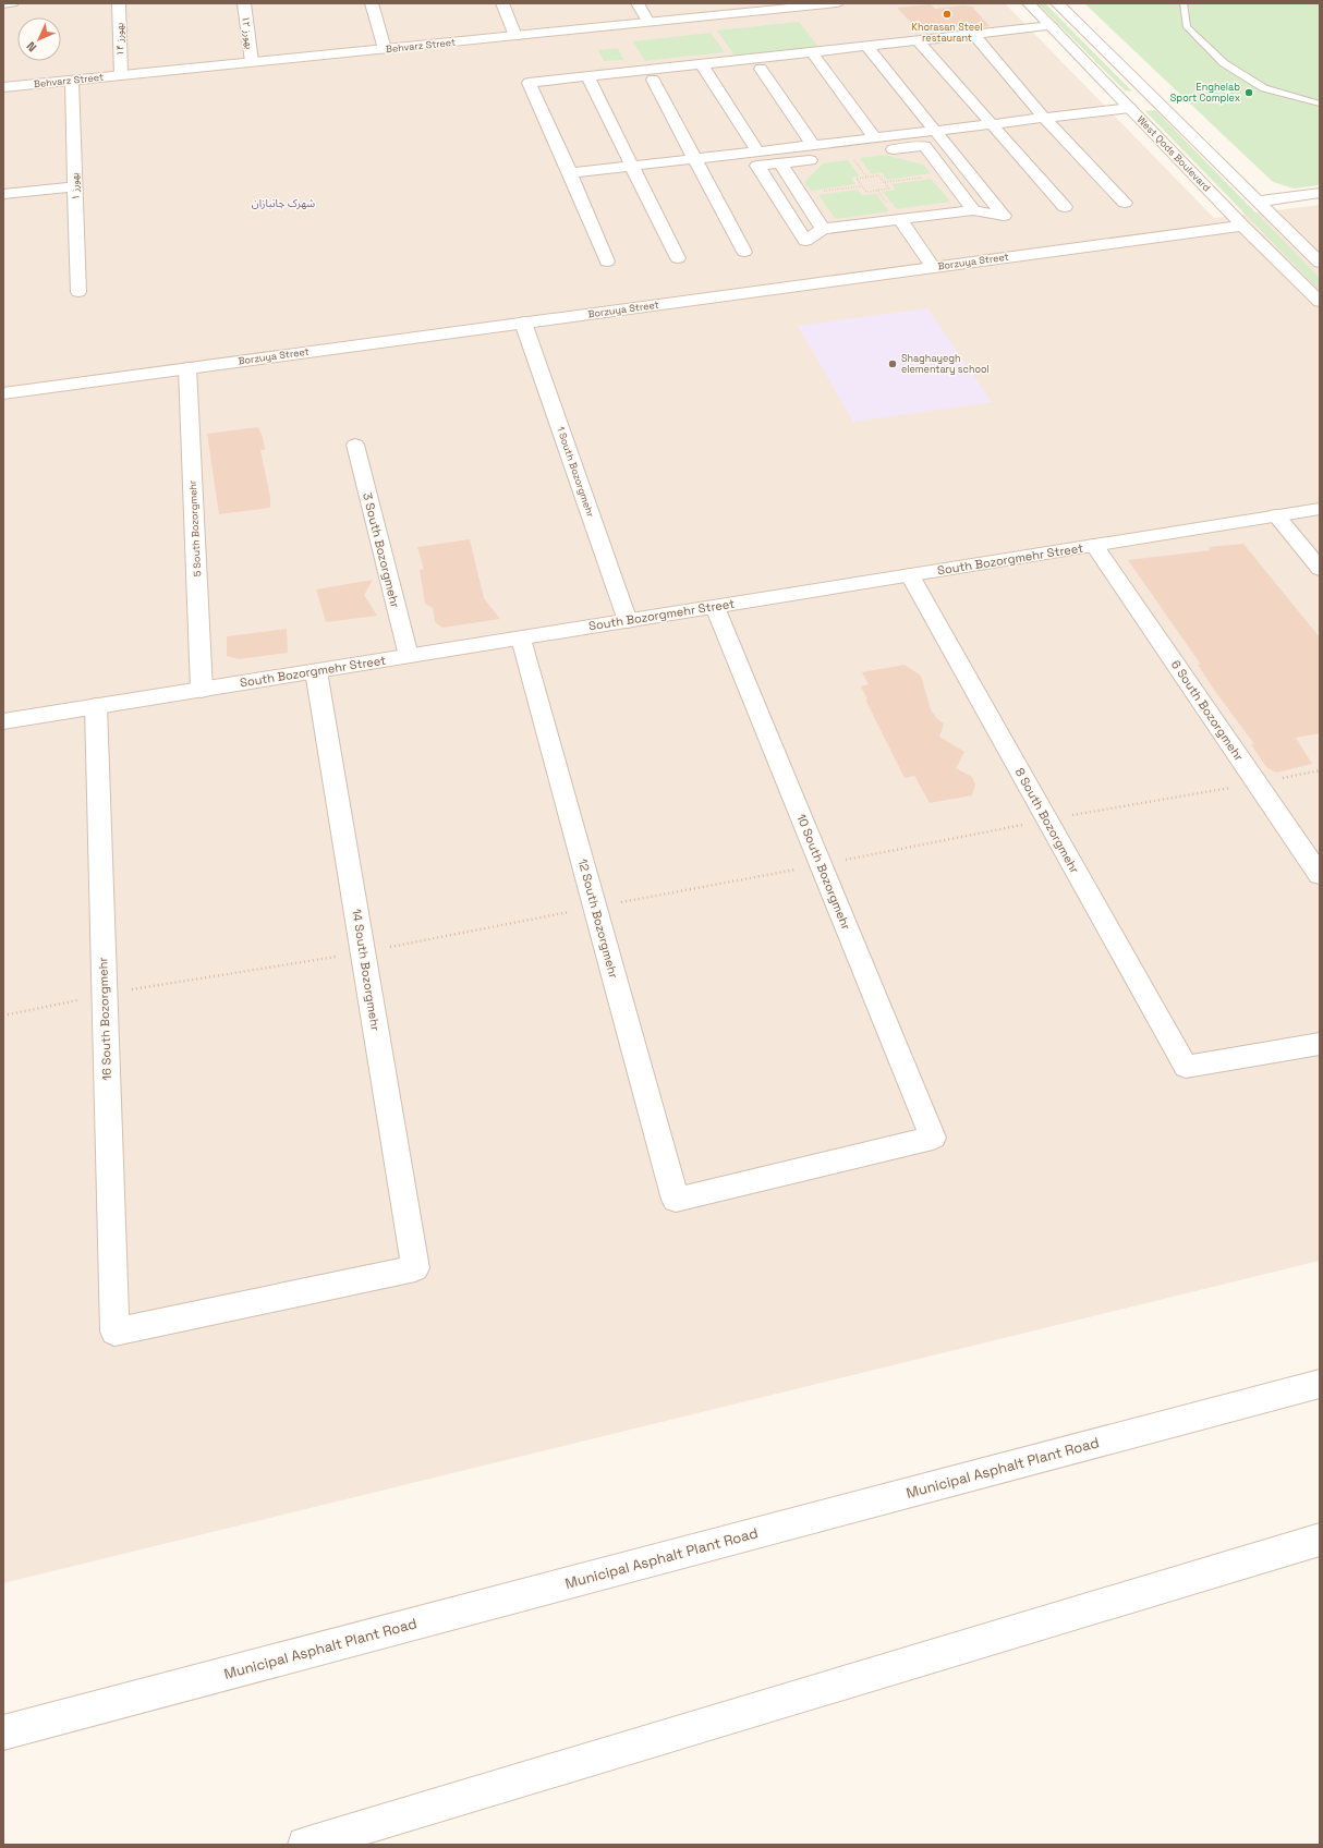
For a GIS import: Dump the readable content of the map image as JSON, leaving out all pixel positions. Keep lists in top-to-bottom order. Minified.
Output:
{"streets":{"street":["بهورز ۱۲","بهورز ۱۴","Behvarz Street","West Qods Boulevard","بهورز ۱","Borzuya Street","1 South Bozorgmehr","5 South Bozorgmehr","3 South Bozorgmehr","South Bozorgmehr Street","6 South Bozorgmehr","8 South Bozorgmehr","10 South Bozorgmehr","12 South Bozorgmehr","14 South Bozorgmehr","16 South Bozorgmehr","Municipal Asphalt Plant Road"]},"crossings":[["بهورز ۱۲","Behvarz Street"],["بهورز ۱۴","Behvarz Street"],["Behvarz Street","بهورز ۱"],["West Qods Boulevard","Borzuya Street"],["Borzuya Street","1 South Bozorgmehr"],["Borzuya Street","5 South Bozorgmehr"],["1 South Bozorgmehr","South Bozorgmehr Street"],["5 South Bozorgmehr","South Bozorgmehr Street"],["3 South Bozorgmehr","South Bozorgmehr Street"],["South Bozorgmehr Street","6 South Bozorgmehr"],["South Bozorgmehr Street","8 South Bozorgmehr"],["South Bozorgmehr Street","10 South Bozorgmehr"],["South Bozorgmehr Street","12 South Bozorgmehr"],["South Bozorgmehr Street","14 South Bozorgmehr"],["South Bozorgmehr Street","16 South Bozorgmehr"],["10 South Bozorgmehr","12 South Bozorgmehr"],["14 South Bozorgmehr","16 South Bozorgmehr"]],"districts":["شهرک جانبازان"],"places":["Khorasan Steel restaurant","Enghelab Sport Complex","Shaghayegh elementary school"],"north":"bottom left"}
